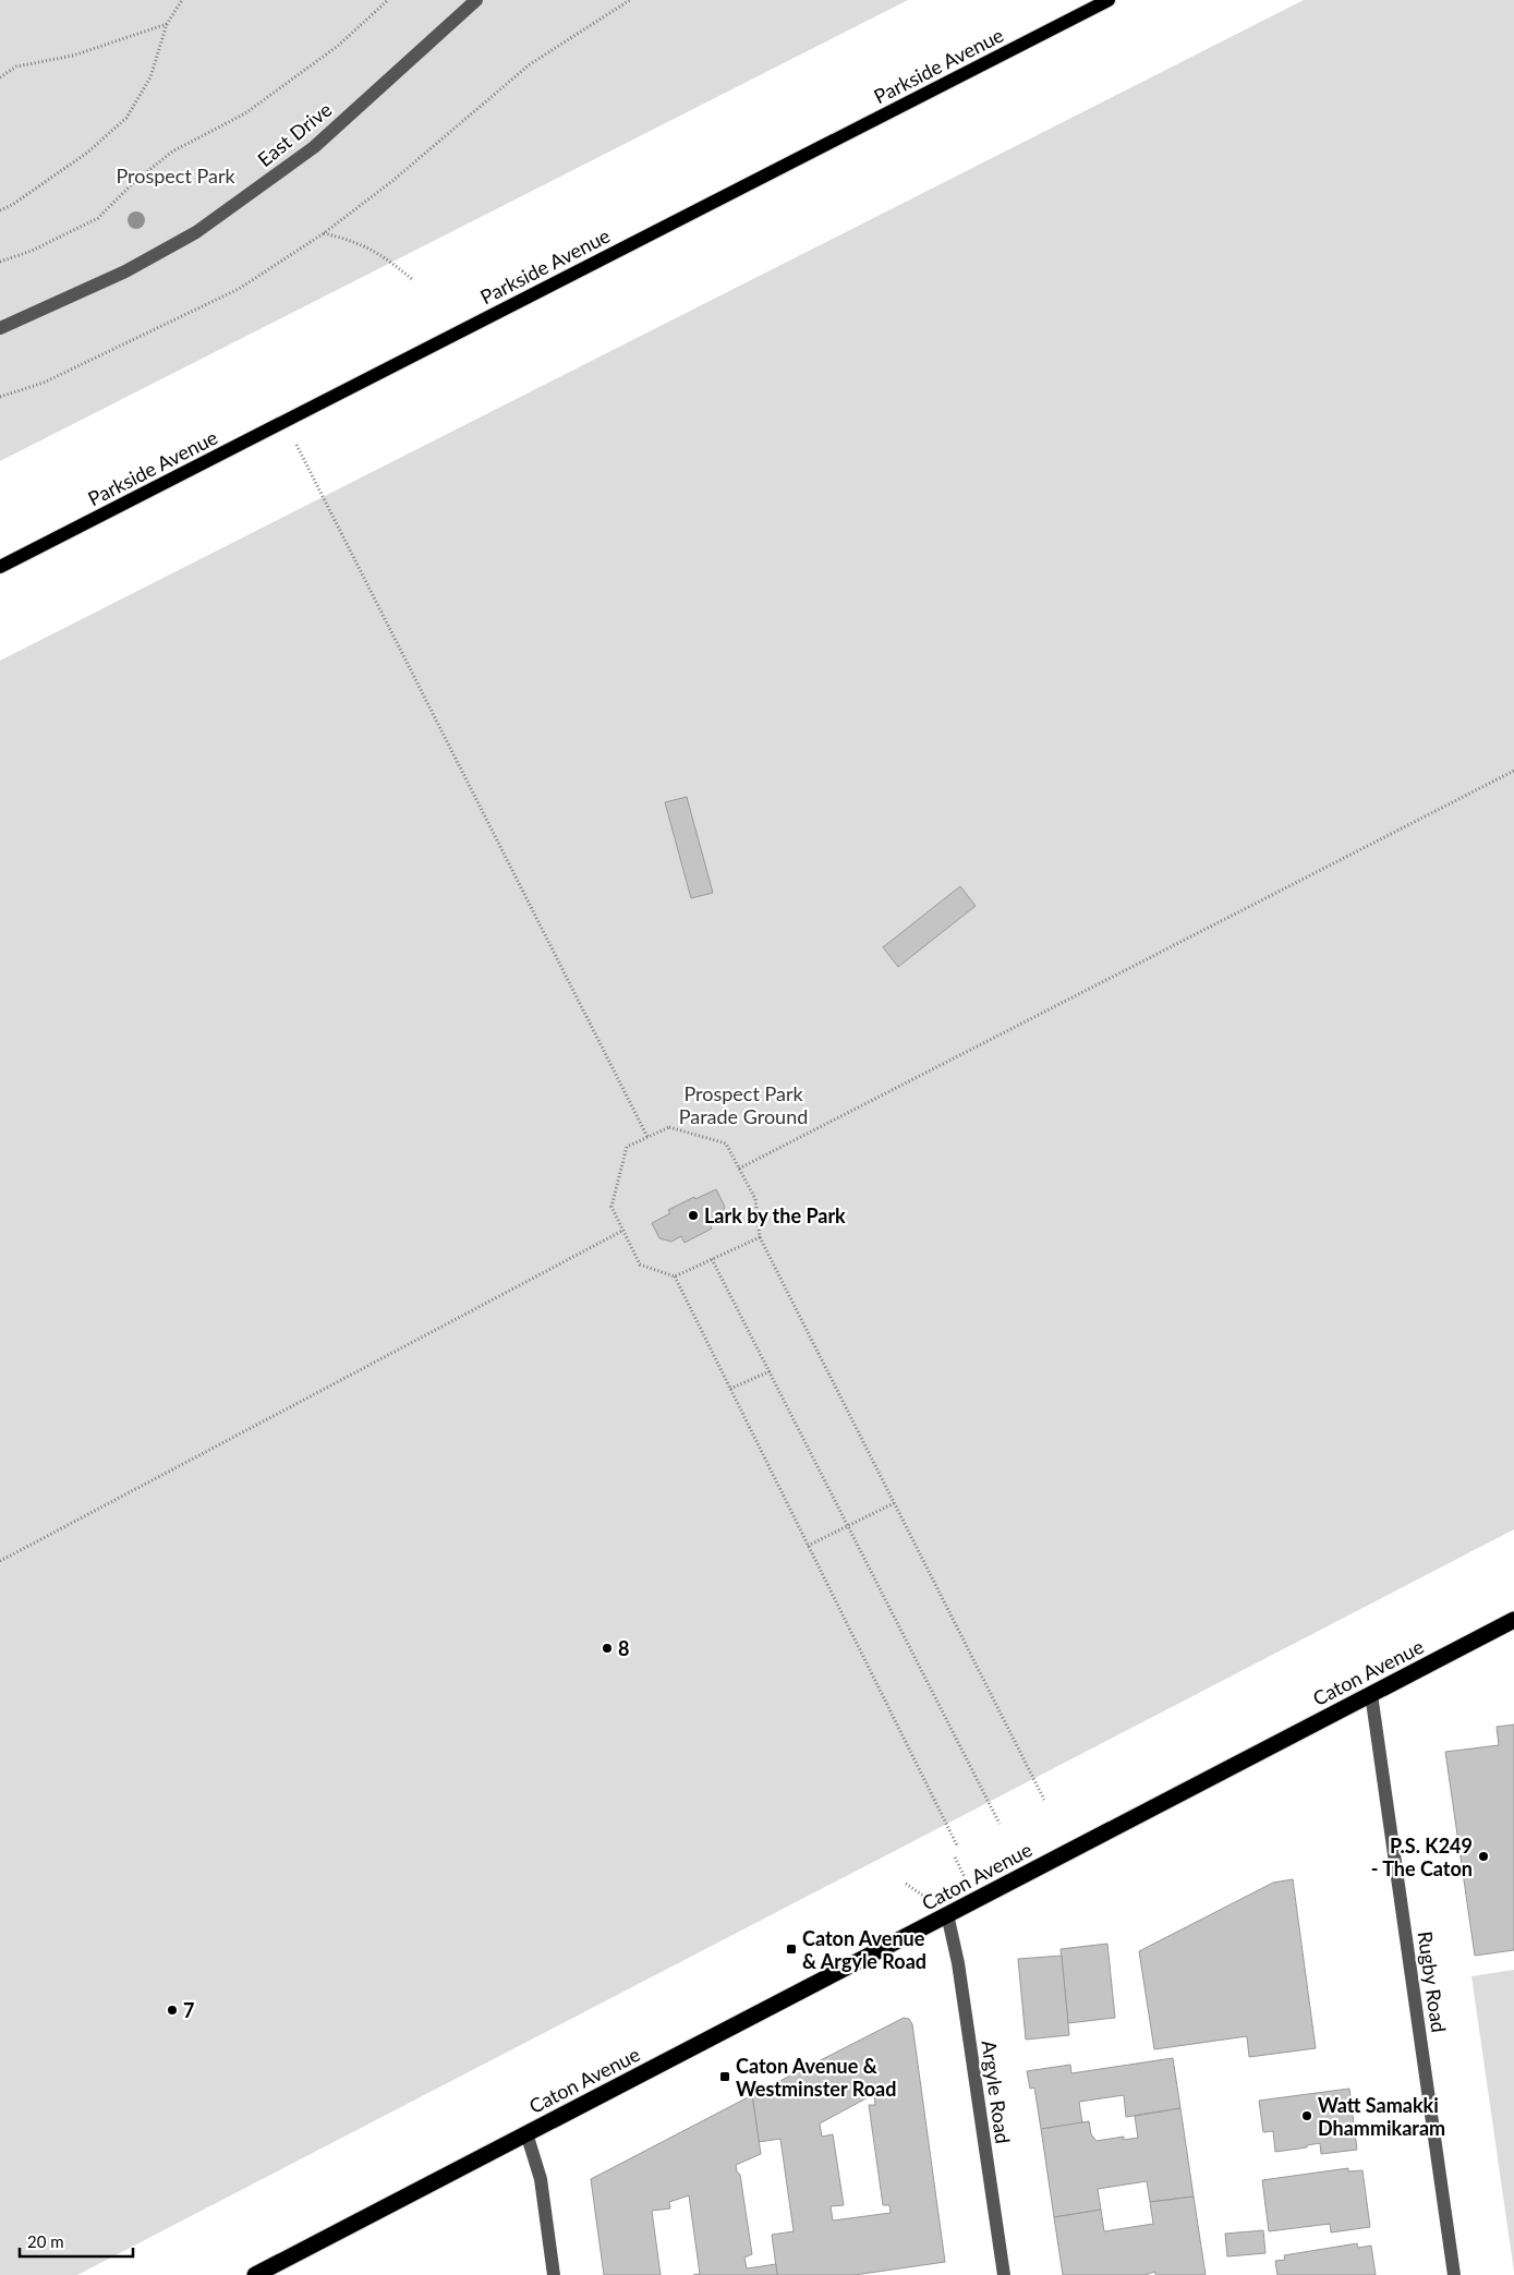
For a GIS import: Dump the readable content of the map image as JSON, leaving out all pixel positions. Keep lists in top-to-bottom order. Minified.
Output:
{"streets":{"highway":["Caton Avenue"],"main road":["Parkside Avenue"],"street":["East Drive","Rugby Road","Argyle Road"]},"crossings":[["Caton Avenue","Rugby Road"],["Caton Avenue","Argyle Road"]],"parks":["Prospect Park","Prospect Park Parade Ground"],"places":{"other":["Lark by the Park","8","P.S. K249 - The Caton","7","Watt Samakki Dhammikaram"],"transit":["Caton Avenue & Argyle Road","Caton Avenue & Westminster Road"]},"scale_bar":"20 m"}
